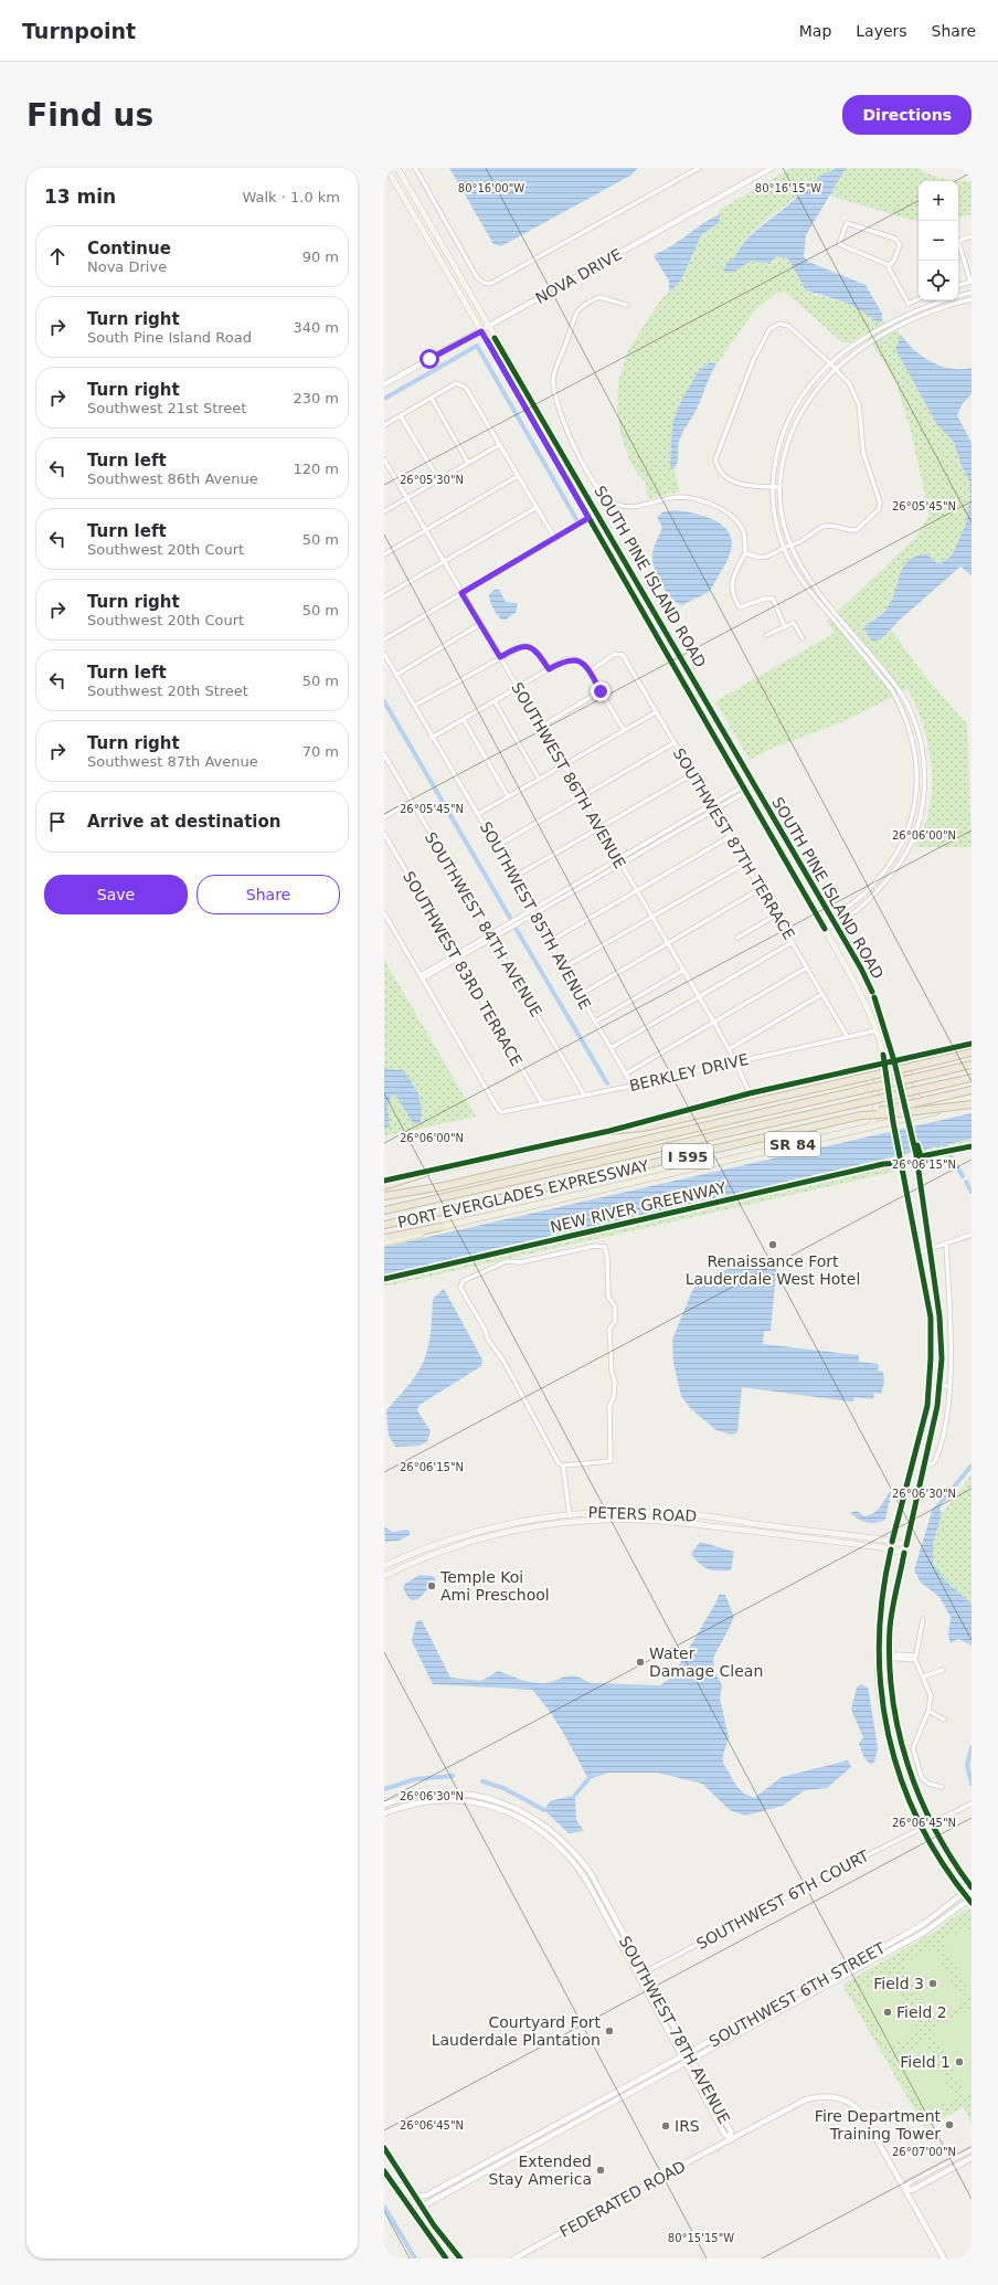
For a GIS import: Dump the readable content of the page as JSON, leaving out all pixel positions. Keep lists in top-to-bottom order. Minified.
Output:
{"streets":{"highway":["I 595","PORT EVERGLADES EXPRESSWAY"],"main road":["SOUTH PINE ISLAND ROAD","SR 84","PETERS ROAD"],"street":["NOVA DRIVE","SOUTHWEST 86TH AVENUE","SOUTHWEST 87TH TERRACE","SOUTHWEST 85TH AVENUE","SOUTHWEST 84TH AVENUE","SOUTHWEST 83RD TERRACE","BERKLEY DRIVE","SOUTHWEST 6TH COURT","SOUTHWEST 6TH STREET","SOUTHWEST 78TH AVENUE","FEDERATED ROAD"],"cycle path":["NEW RIVER GREENWAY"]},"crossings":[["NOVA DRIVE","SOUTH PINE ISLAND ROAD"],["SOUTH PINE ISLAND ROAD","BERKLEY DRIVE"],["SOUTH PINE ISLAND ROAD","SR 84"],["SOUTH PINE ISLAND ROAD","PETERS ROAD"],["SOUTH PINE ISLAND ROAD","SOUTHWEST 6TH COURT"],["SOUTH PINE ISLAND ROAD","SOUTHWEST 6TH STREET"],["SOUTHWEST 86TH AVENUE","BERKLEY DRIVE"],["SOUTHWEST 87TH TERRACE","BERKLEY DRIVE"],["SOUTHWEST 85TH AVENUE","BERKLEY DRIVE"],["SOUTHWEST 84TH AVENUE","BERKLEY DRIVE"],["SOUTHWEST 83RD TERRACE","BERKLEY DRIVE"],["SOUTHWEST 6TH COURT","SOUTHWEST 78TH AVENUE"],["SOUTHWEST 6TH STREET","SOUTHWEST 78TH AVENUE"],["SOUTHWEST 78TH AVENUE","FEDERATED ROAD"]],"places":["Renaissance Fort Lauderdale West Hotel","Temple Koi Ami Preschool","Water Damage Clean","Field 3","Field 2","Courtyard Fort Lauderdale Plantation","Field 1","Fire Department Training Tower","IRS","Extended Stay America"],"page":{"header":"Turnpoint","nav":["Map","Layers","Share"],"buttons":["Directions",["Save","Share"]],"title":"Find us","heading":["13 min","Walk · 1.0 km"],"map_buttons":["+","−"],"list":[["Continue","Nova Drive","90 m"],["Turn right","South Pine Island Road","340 m"],["Turn right","Southwest 21st Street","230 m"],["Turn left","Southwest 86th Avenue","120 m"],["Turn left","Southwest 20th Court","50 m"],["Turn right","Southwest 20th Court","50 m"],["Turn left","Southwest 20th Street","50 m"],["Turn right","Southwest 87th Avenue","70 m"],"Arrive at destination"]},"coordinates":["80°16'00\"W","80°16'15\"W","26°05'30\"N","26°05'45\"N","26°06'00\"N","26°06'15\"N","26°06'30\"N","26°06'45\"N","26°07'00\"N","80°15'15\"W"]}
